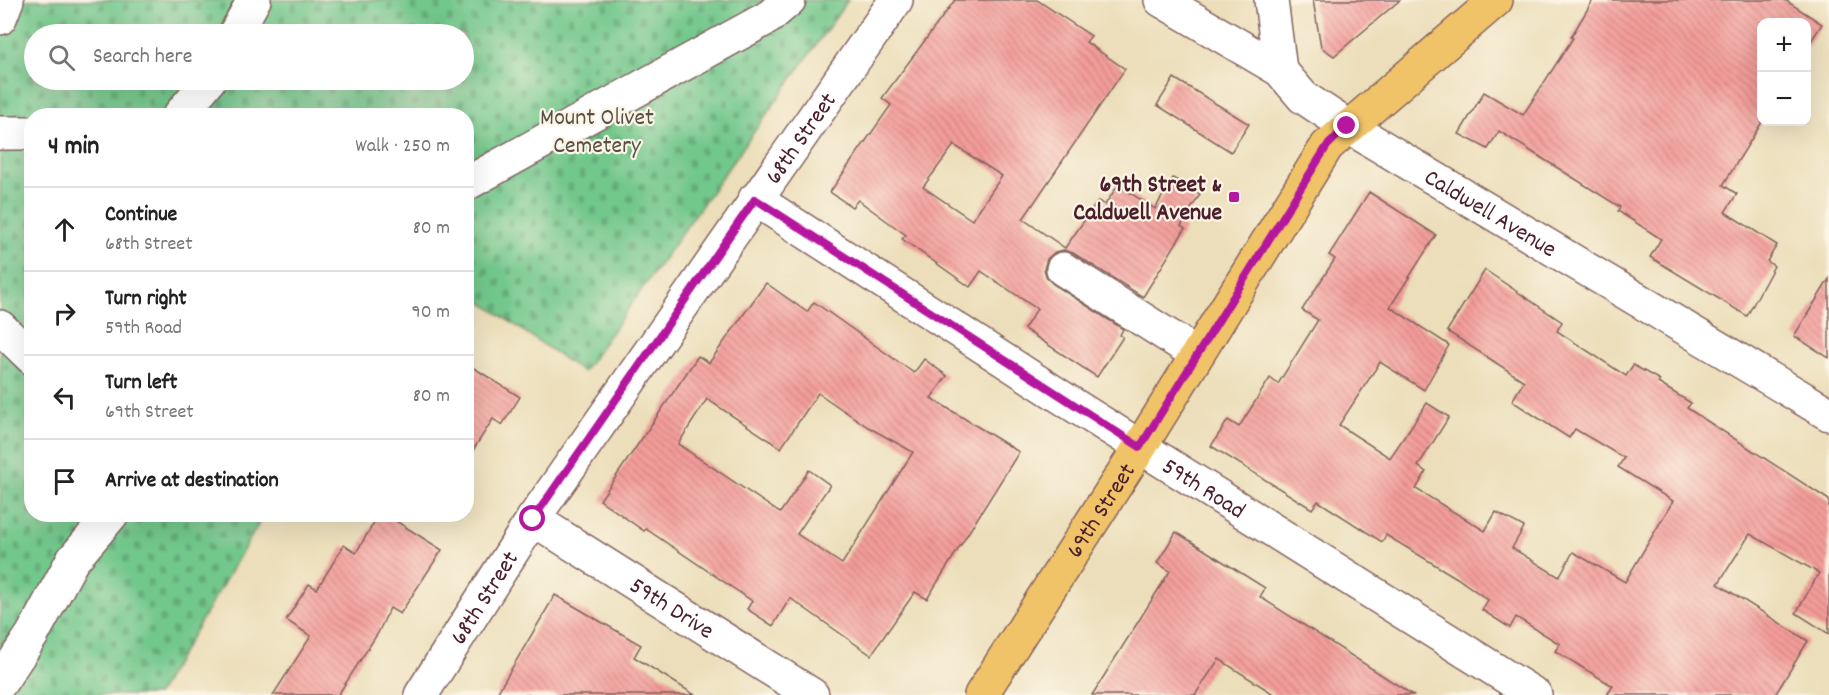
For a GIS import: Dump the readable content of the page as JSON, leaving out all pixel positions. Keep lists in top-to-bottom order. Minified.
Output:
{"streets":{"main road":["69th Street"],"street":["68th Street","Caldwell Avenue","59th Road","59th Drive"]},"crossings":[["68th Street","59th Road"],["68th Street","59th Drive"],["Caldwell Avenue","69th Street"],["59th Road","69th Street"]],"parks":["Mount Olivet Cemetery"],"places":{"transit":["69th Street & Caldwell Avenue"]},"page":{"map_buttons":["+","−"],"search":"Search here","heading":["4 min","Walk · 250 m"],"list":[["Continue","68th Street","80 m"],["Turn right","59th Road","90 m"],["Turn left","69th Street","80 m"],"Arrive at destination"]}}
